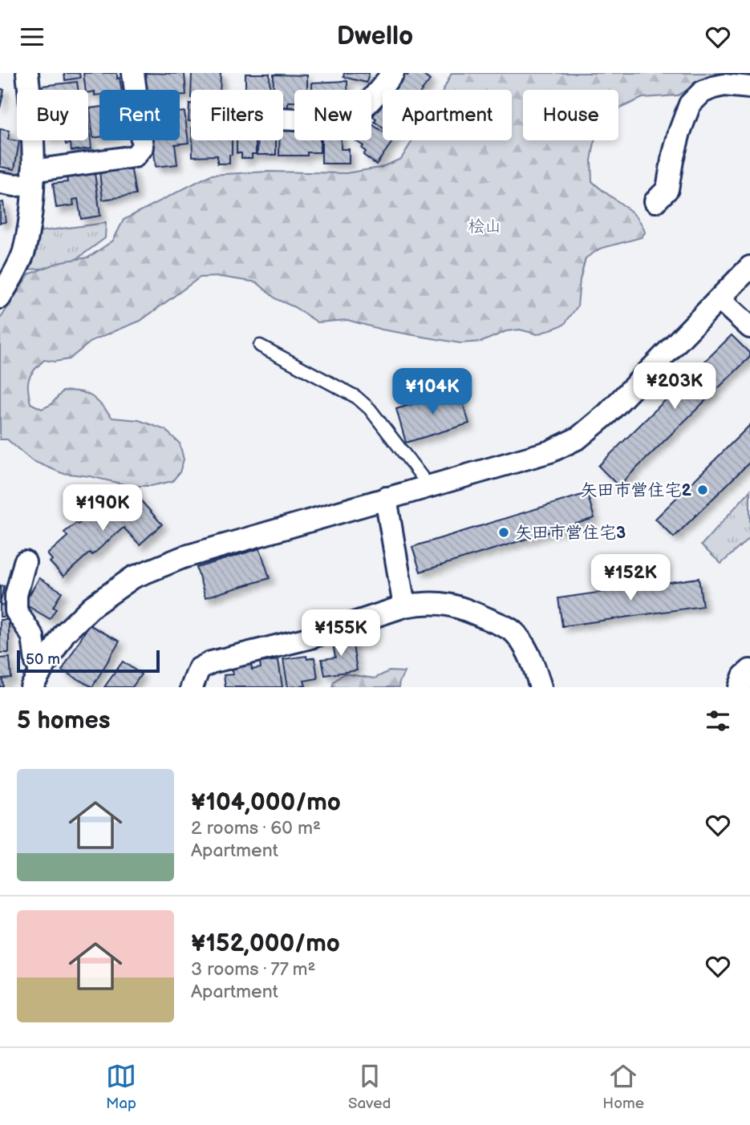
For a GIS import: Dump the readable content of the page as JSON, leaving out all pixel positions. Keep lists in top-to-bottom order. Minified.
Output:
{"parks":["桧山"],"places":["矢田市営住宅2","矢田市営住宅3"],"scale_bar":"50 m","page":{"header":"Dwello","chip":["Buy","Rent","Filters","New","Apartment","House"],"price":["¥203K","¥104K","¥190K","¥152K","¥155K"],"scale":"50 m","heading":"5 homes","list":[{"name":"¥104,000/mo","note":"2 rooms · 60 m² · Apartment"},{"name":"¥152,000/mo","note":"3 rooms · 77 m² · Apartment"}],"tabs":["Map","Saved","Home"]}}
